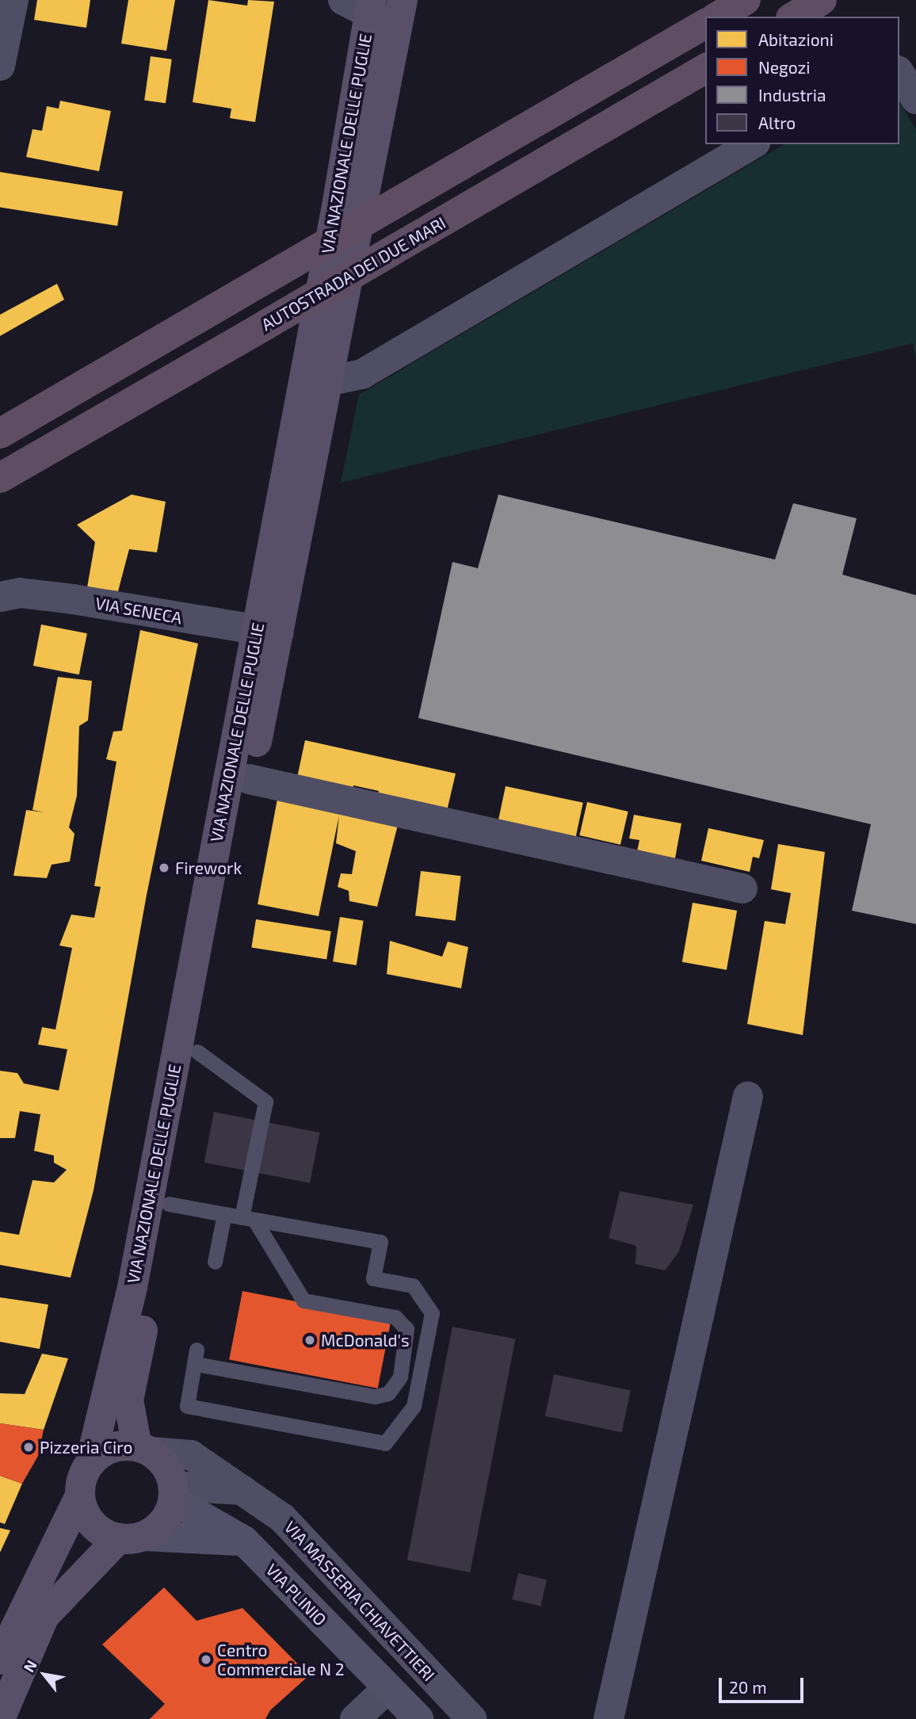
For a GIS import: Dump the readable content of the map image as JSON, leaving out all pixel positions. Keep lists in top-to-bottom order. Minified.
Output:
{"streets":{"highway":["AUTOSTRADA DEI DUE MARI"],"main road":["VIA NAZIONALE DELLE PUGLIE"],"street":["VIA SENECA","VIA PLINIO","VIA MASSERIA CHIAVETTIERI"]},"crossings":[["VIA NAZIONALE DELLE PUGLIE","VIA SENECA"],["VIA NAZIONALE DELLE PUGLIE","VIA PLINIO"]],"places":["Firework","McDonald's","Pizzeria Ciro","Centro Commerciale N 2"],"legend":["Abitazioni","Negozi","Industria","Altro"],"scale_bar":"20 m","north":"top left"}
